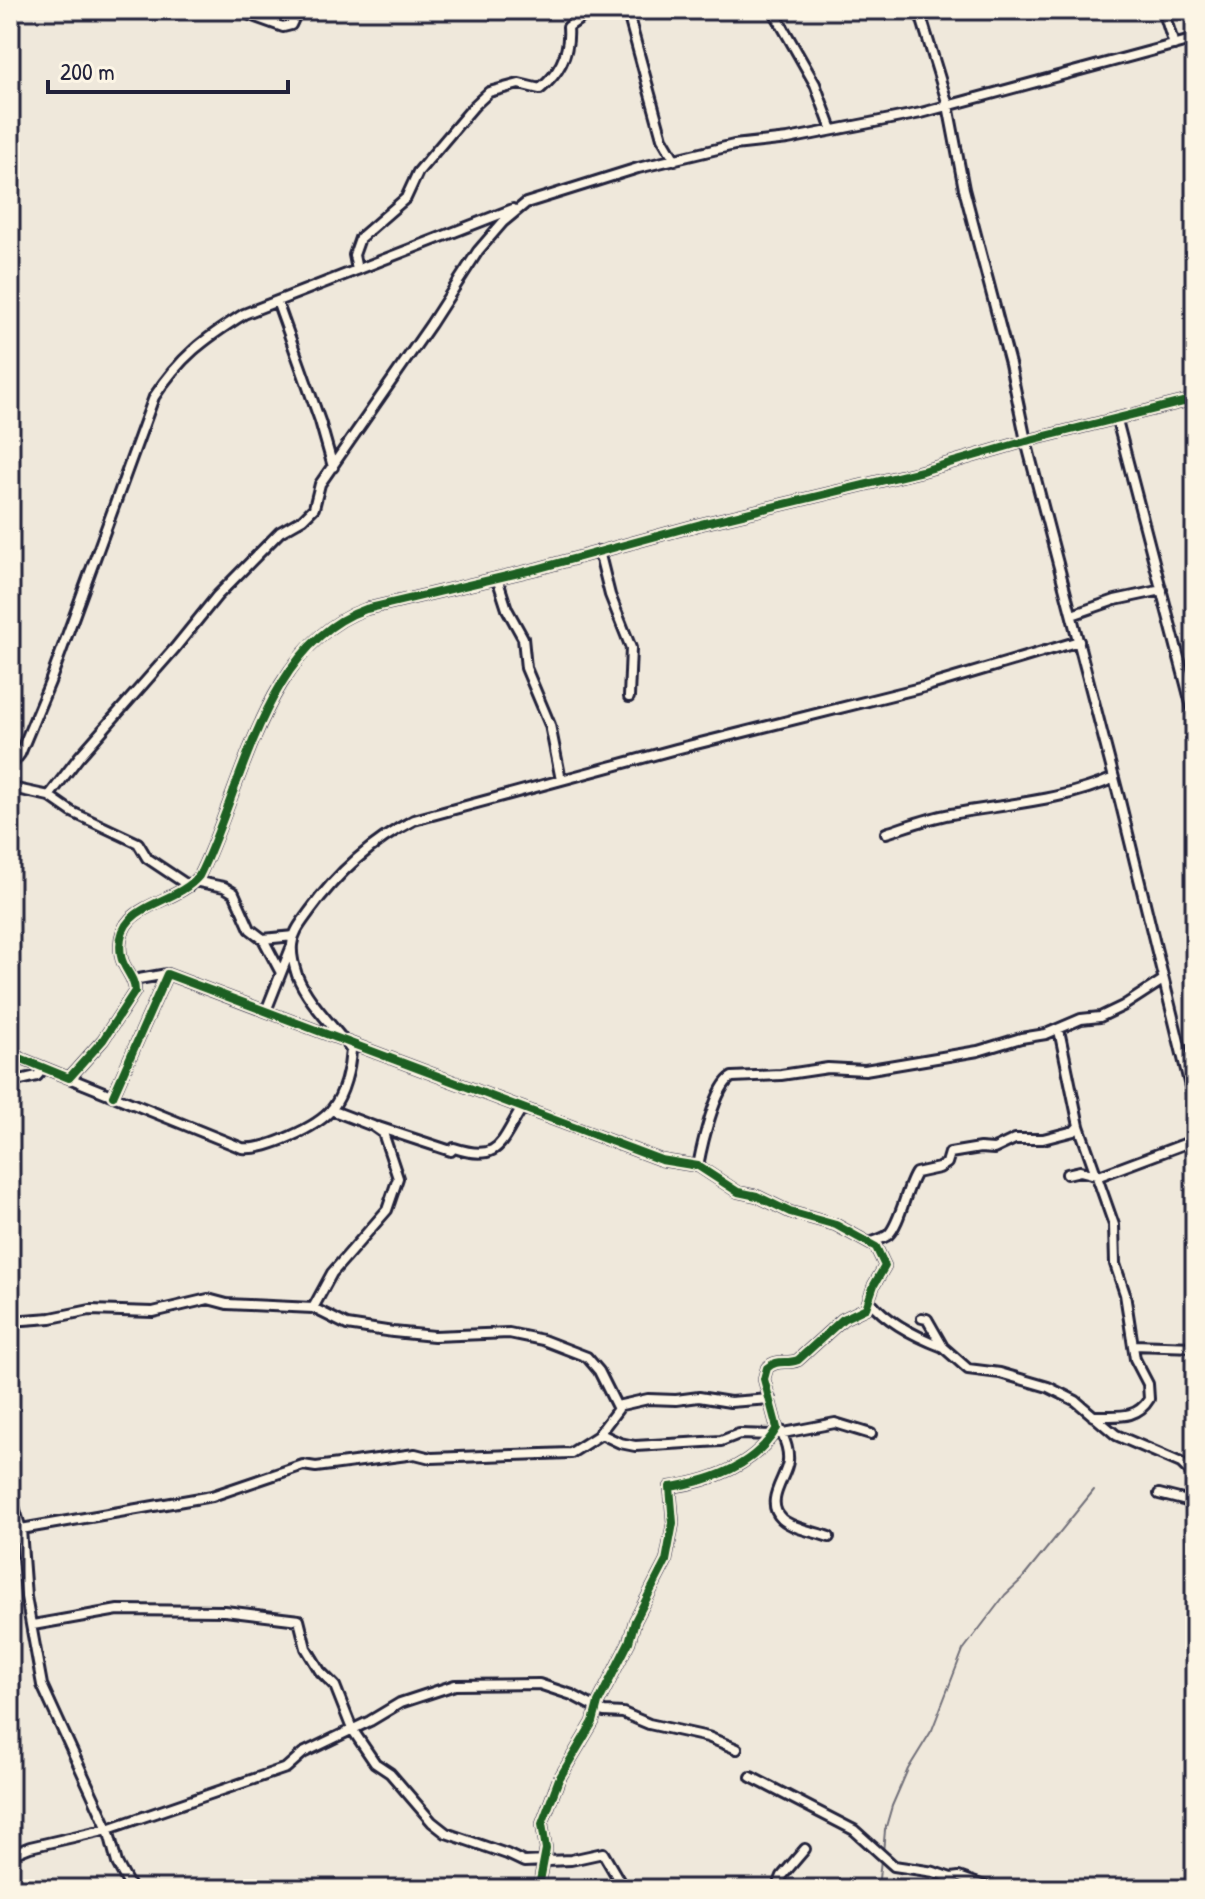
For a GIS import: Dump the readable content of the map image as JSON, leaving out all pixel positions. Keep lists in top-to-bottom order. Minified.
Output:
{"scale_bar":"200 m"}
